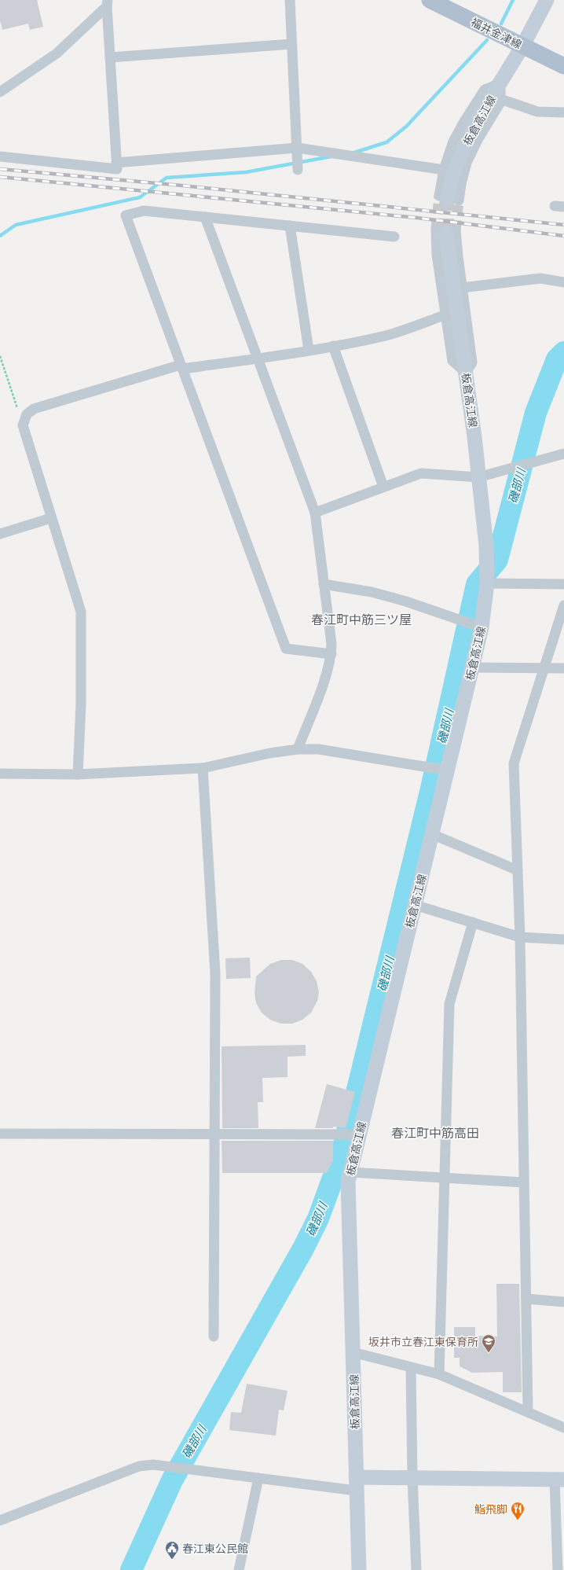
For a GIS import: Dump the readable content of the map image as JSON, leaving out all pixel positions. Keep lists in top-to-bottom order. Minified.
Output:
{"streets":{"main road":["福井金津線","板倉高江線"]},"crossings":[["福井金津線","板倉高江線"]],"districts":["春江町中筋三ツ屋","春江町中筋高田"],"water":["磯部川"],"places":{"school or university":["坂井市立春江東保育所"],"restaurant":["鮨飛脚"],"public building":["春江東公民館"]}}
